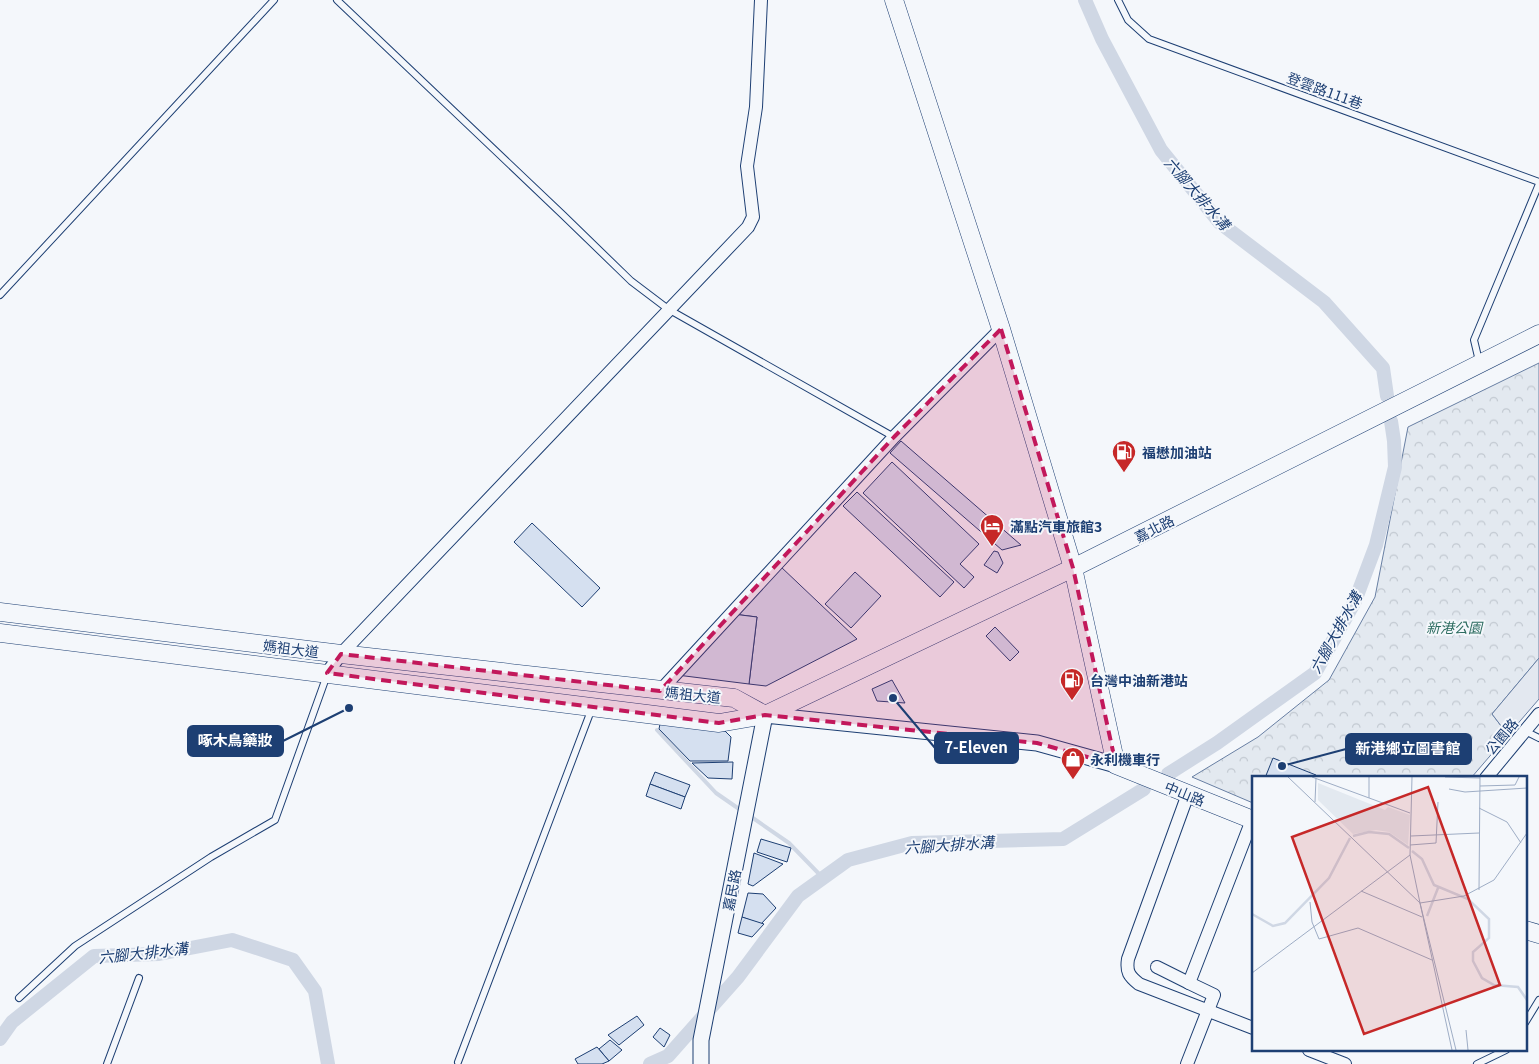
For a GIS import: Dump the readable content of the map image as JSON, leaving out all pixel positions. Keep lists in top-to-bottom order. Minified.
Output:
{"streets":{"main road":["嘉北路","媽祖大道","中山路"],"street":["公園路","嘉民路"],"lane":["登雲路111巷"]},"crossings":[["嘉北路","媽祖大道"],["嘉北路","嘉民路"],["媽祖大道","嘉民路"]],"water":["六腳大排水溝"],"parks":["新港公園"],"places":{"fuel station":["福懋加油站","台灣中油新港站"],"hotel":["滿點汽車旅館3"],"other":["7-Eleven","啄木鳥藥妝","新港鄉立圖書館"],"shop":["永利機車行"]}}
